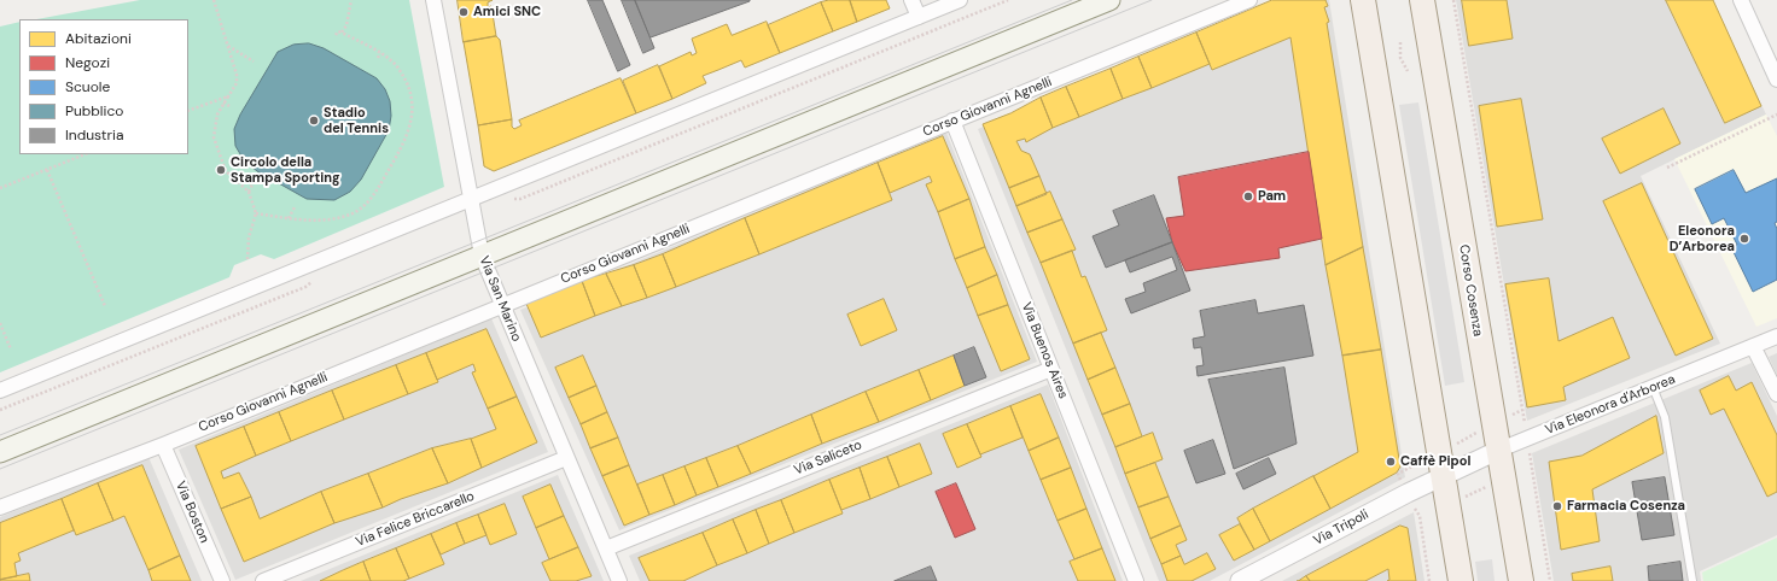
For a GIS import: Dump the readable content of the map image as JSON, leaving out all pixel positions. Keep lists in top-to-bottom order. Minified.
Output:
{"streets":{"main road":["Corso Cosenza"],"street":["Corso Giovanni Agnelli","Via San Marino","Via Buenos Aires","Via Eleonora d'Arborea","Via Saliceto","Via Boston","Via Felice Briccarello","Via Tripoli"]},"crossings":[["Corso Giovanni Agnelli","Via San Marino"],["Corso Giovanni Agnelli","Via Buenos Aires"],["Corso Giovanni Agnelli","Via Boston"],["Corso Cosenza","Via Eleonora d'Arborea"],["Via San Marino","Via Saliceto"],["Via San Marino","Via Felice Briccarello"],["Via Buenos Aires","Via Saliceto"],["Via Eleonora d'Arborea","Via Tripoli"]],"places":["Amici SNC","Stadio del Tennis","Circolo della Stampa Sporting","Pam","Eleonora D’Arborea","Caffè Pipol","Farmacia Cosenza"],"legend":["Abitazioni","Negozi","Scuole","Pubblico","Industria"]}
